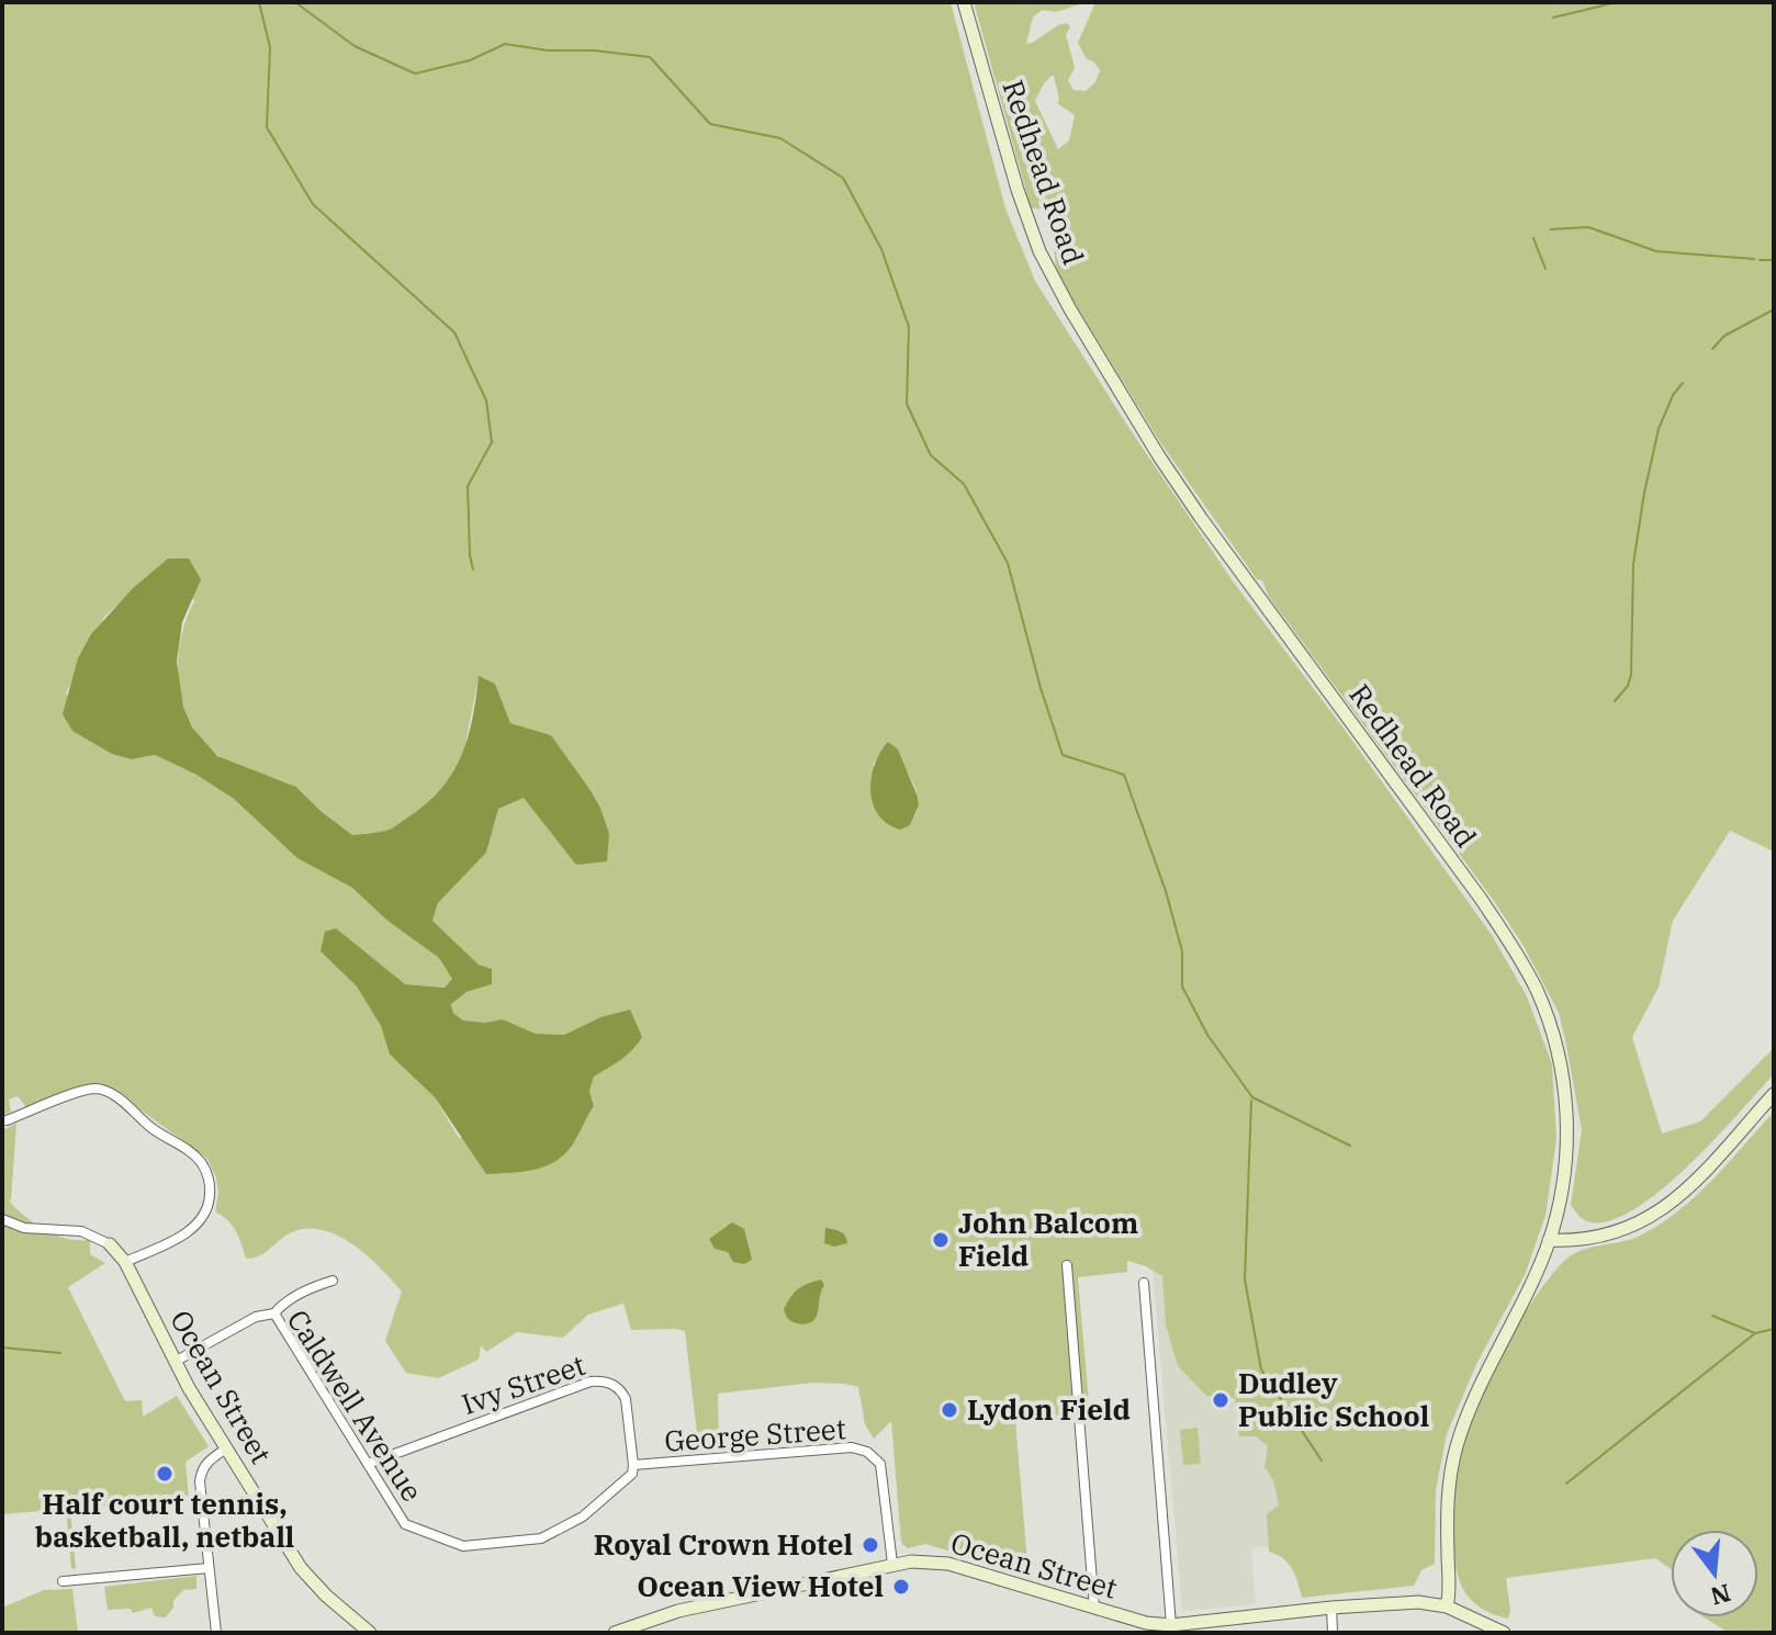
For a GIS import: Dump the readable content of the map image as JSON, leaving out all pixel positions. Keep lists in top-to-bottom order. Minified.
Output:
{"streets":{"main road":["Redhead Road","Ocean Street"],"street":["Ivy Street","Caldwell Avenue","George Street"]},"crossings":[["Redhead Road","Ocean Street"],["Ivy Street","Caldwell Avenue"],["Ivy Street","George Street"],["Ocean Street","Caldwell Avenue"],["Ocean Street","George Street"],["Caldwell Avenue","George Street"]],"places":["John Balcom Field","Dudley Public School","Lydon Field","Half court tennis, basketball, netball","Royal Crown Hotel","Ocean View Hotel"],"north":"bottom"}
